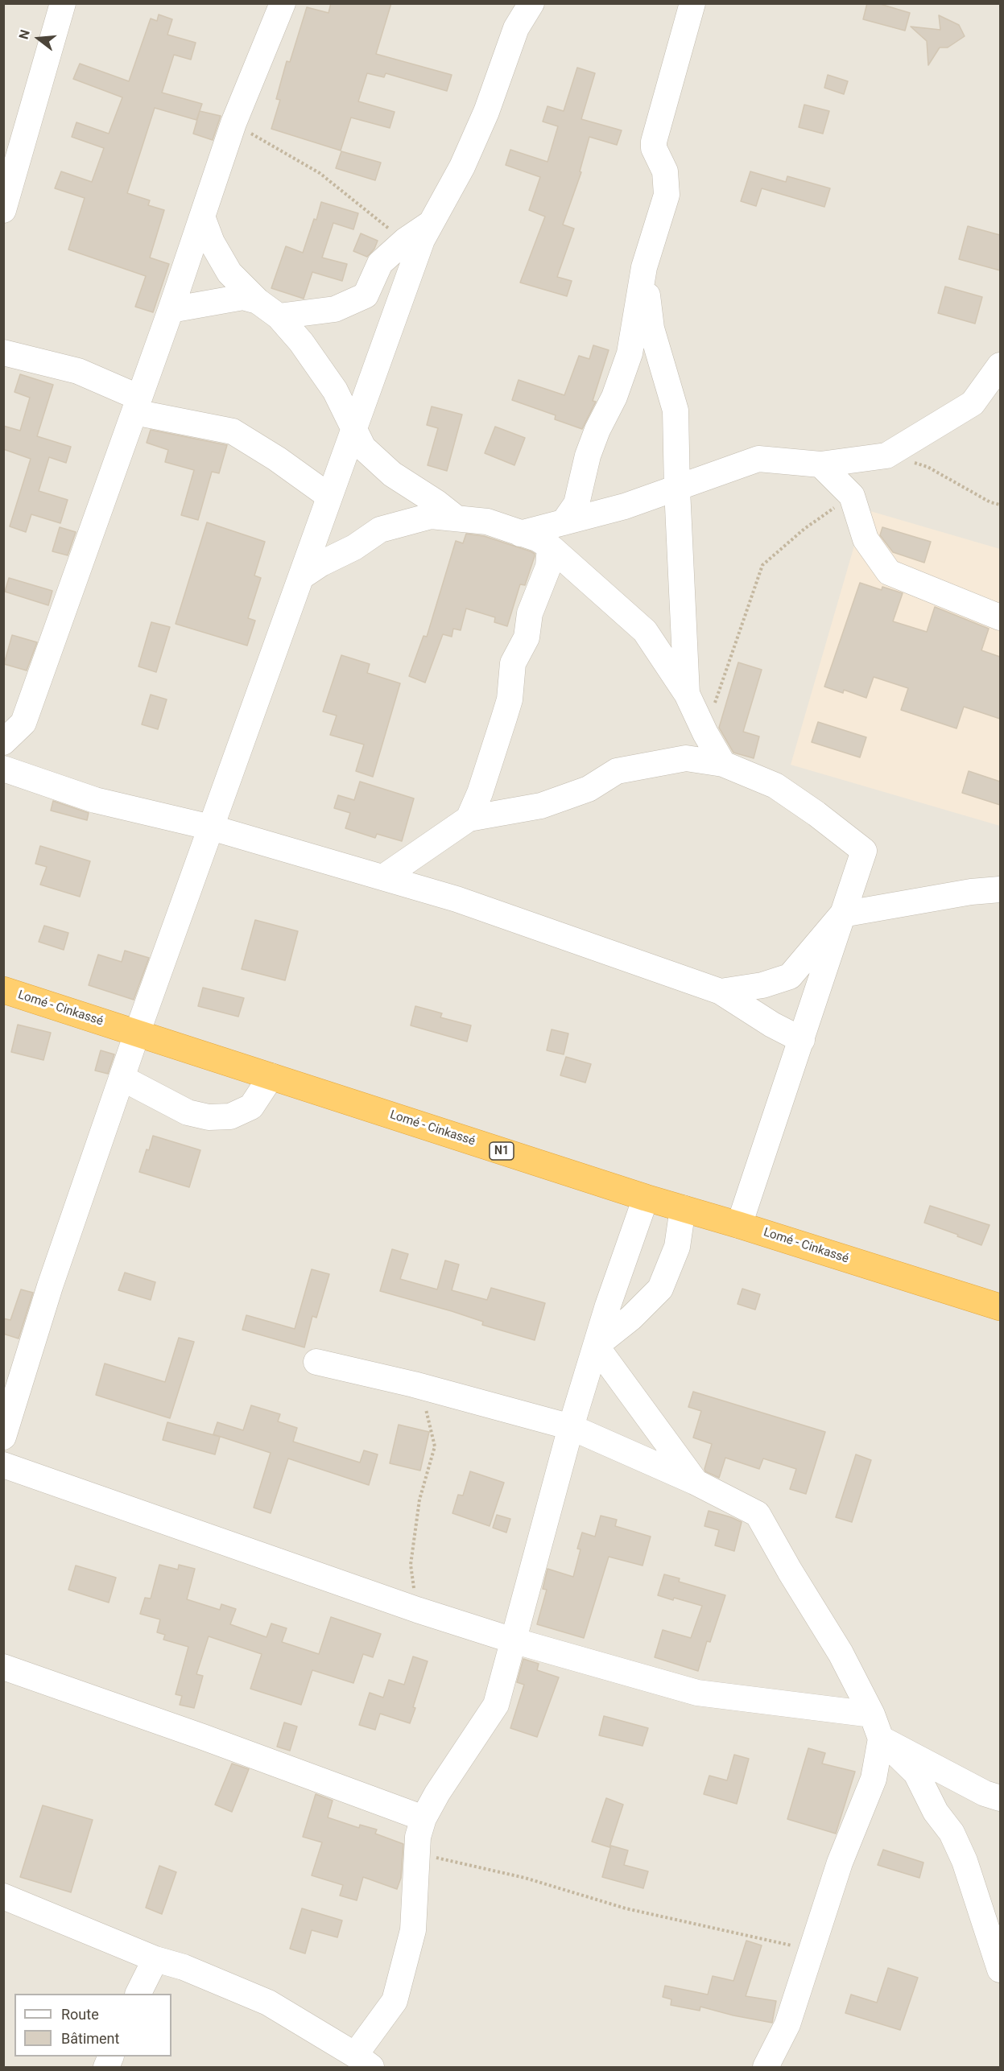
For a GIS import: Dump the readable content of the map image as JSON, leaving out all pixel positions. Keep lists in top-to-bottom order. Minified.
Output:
{"streets":{"highway":["Lomé - Cinkassé","N1"]},"legend":["Route","Bâtiment"],"north":"left"}
